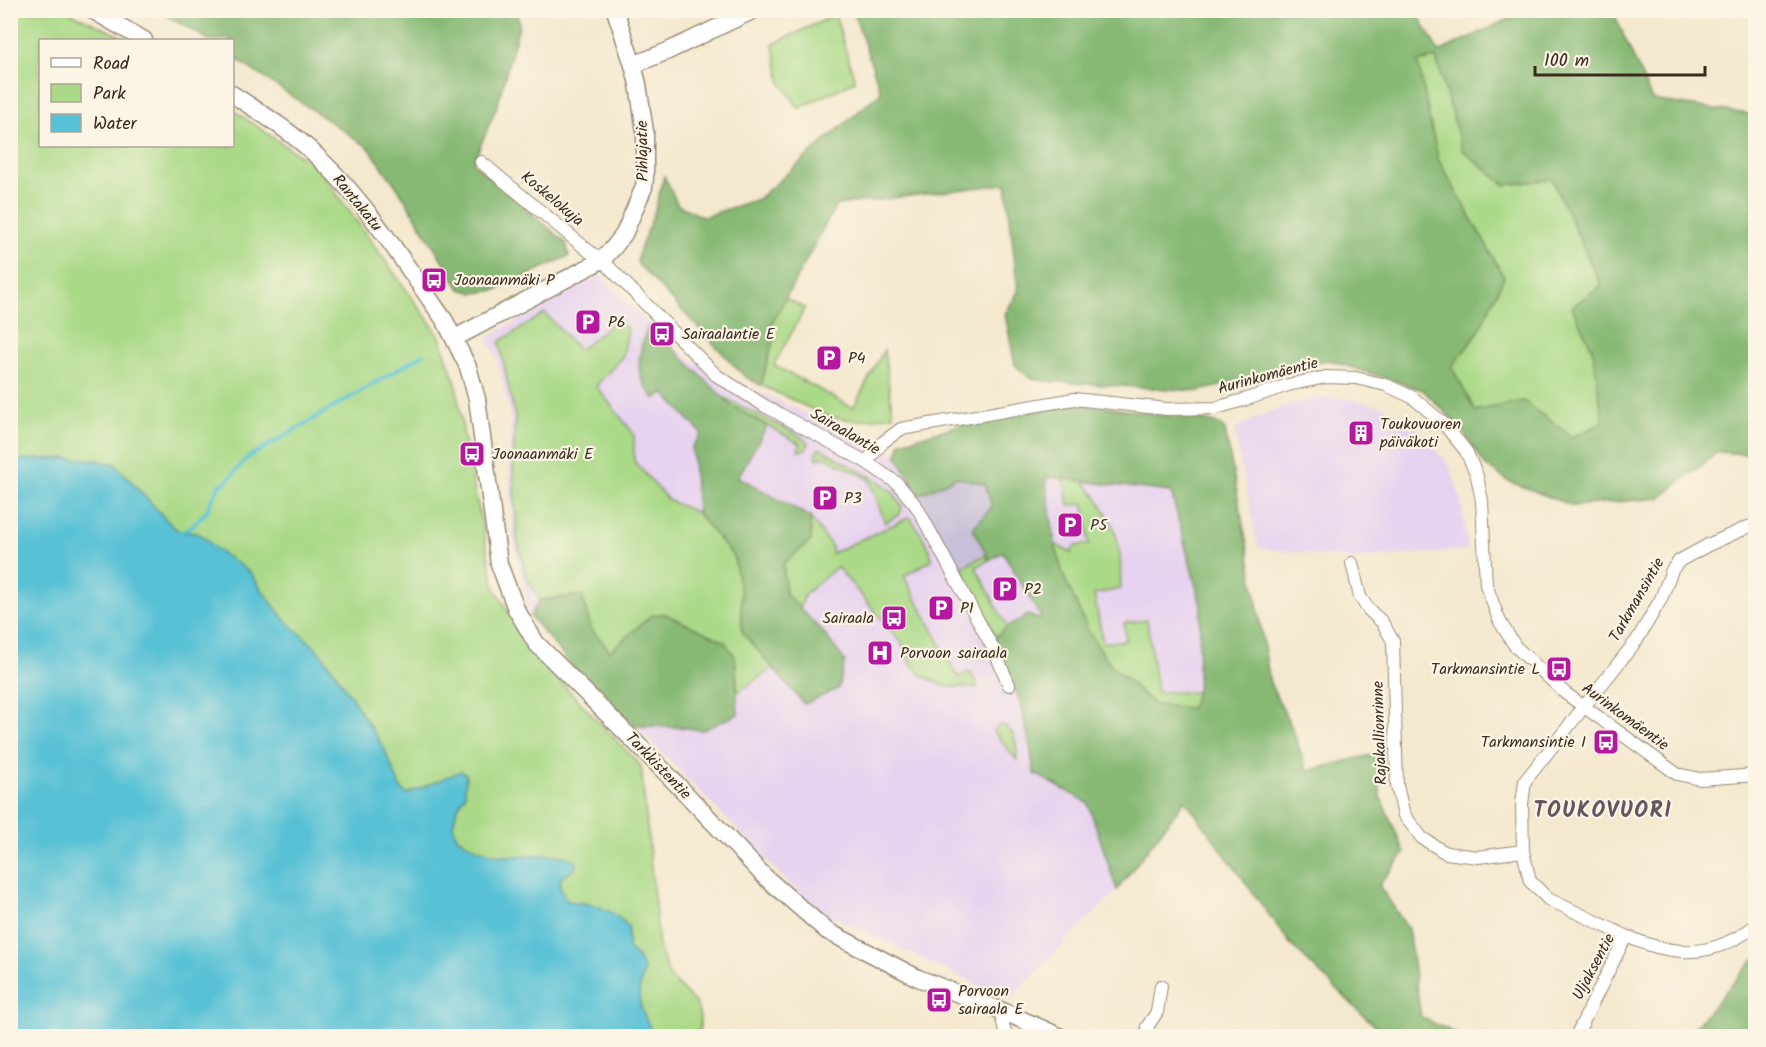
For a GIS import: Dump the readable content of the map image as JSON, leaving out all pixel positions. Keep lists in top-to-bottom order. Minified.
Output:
{"streets":{"street":["Pihlajatie","Koskelokuja","Rantakatu","Aurinkomäentie","Sairaalantie","Tarkmansintie","Rajakallionrinne","Tarkkistentie","Uljaksentie"]},"crossings":[["Pihlajatie","Koskelokuja"],["Pihlajatie","Rantakatu"],["Pihlajatie","Sairaalantie"],["Pihlajatie","Tarkkistentie"],["Koskelokuja","Sairaalantie"],["Rantakatu","Tarkkistentie"],["Aurinkomäentie","Sairaalantie"],["Aurinkomäentie","Tarkmansintie"],["Tarkmansintie","Rajakallionrinne"],["Tarkmansintie","Uljaksentie"]],"districts":["TOUKOVUORI"],"places":{"bus stop":["Joonaanmäki P","Sairaalantie E","Joonaanmäki E","Sairaala","Tarkmansintie L","Tarkmansintie I","Porvoon sairaala E"],"parking":["P6","P4","P3","P5","P2","P1"],"building":["Toukovuoren päiväkoti"],"hospital":["Porvoon sairaala"]},"legend":["Road","Park","Water"],"scale_bar":"100 m"}
